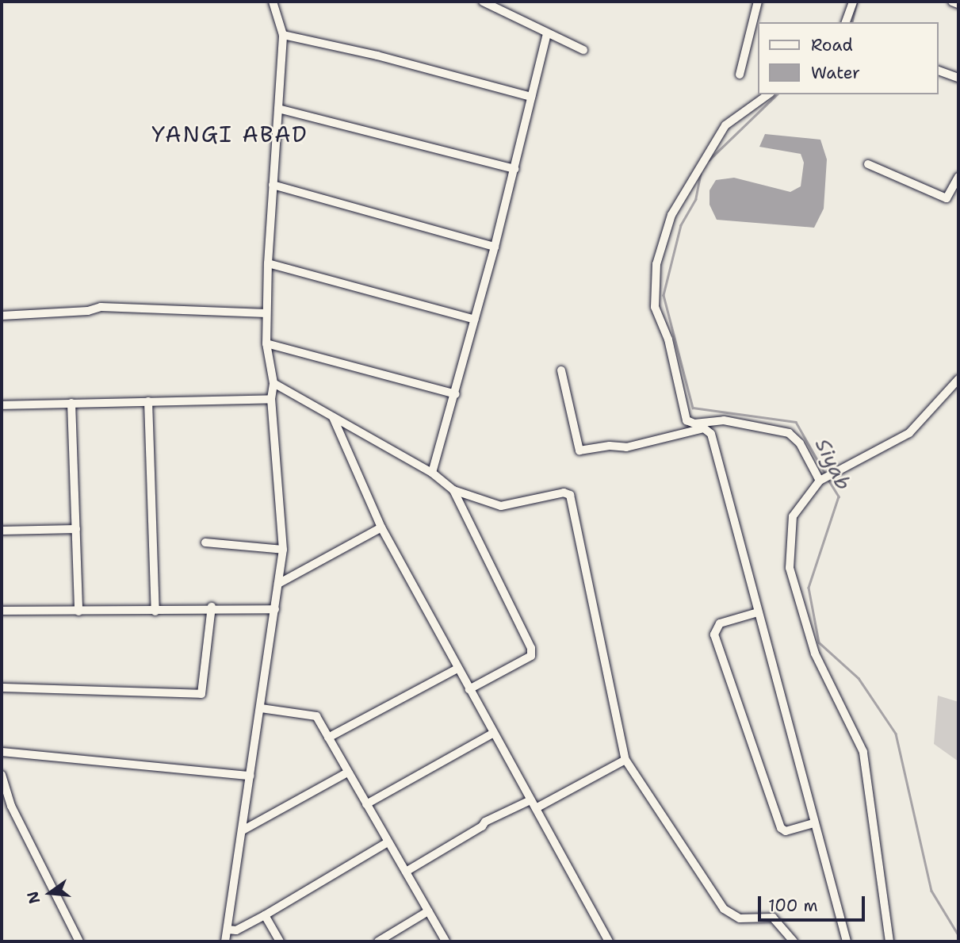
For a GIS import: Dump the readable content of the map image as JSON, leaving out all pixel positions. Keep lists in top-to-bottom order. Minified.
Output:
{"districts":["YANGI ABAD"],"water":["Siyab"],"legend":["Road","Water"],"scale_bar":"100 m","north":"left"}
